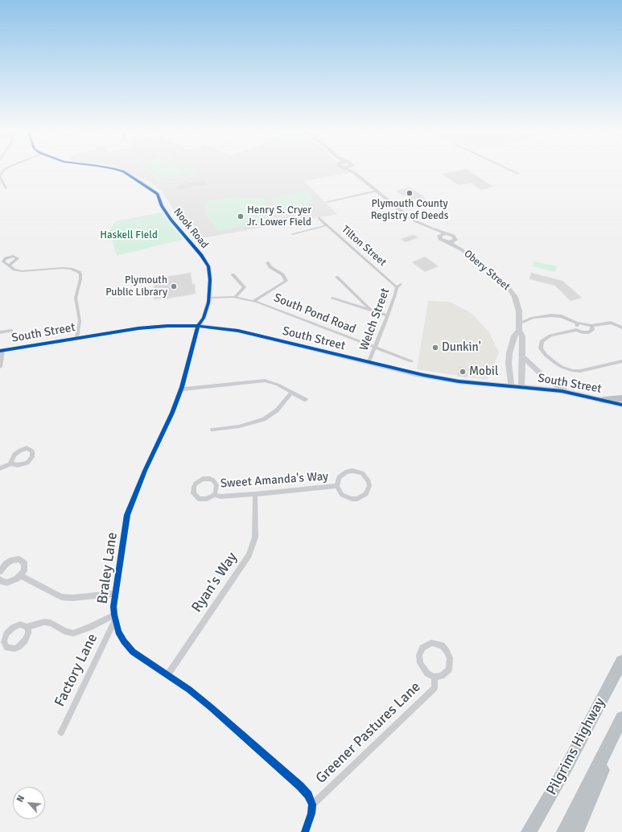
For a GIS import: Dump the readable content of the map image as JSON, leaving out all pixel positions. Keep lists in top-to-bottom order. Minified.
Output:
{"streets":{"highway":["Pilgrims Highway"],"main road":["Obery Street","South Street"],"street":["Nook Road","Tilton Street","South Pond Road","Welch Street","Sweet Amanda's Way","Braley Lane","Ryan's Way","Factory Lane","Greener Pastures Lane"]},"crossings":[["Nook Road","South Pond Road"],["Nook Road","South Street"],["Nook Road","Braley Lane"],["Tilton Street","Welch Street"],["Obery Street","South Street"],["South Pond Road","Welch Street"],["Welch Street","South Street"],["South Street","Braley Lane"],["Sweet Amanda's Way","Ryan's Way"],["Braley Lane","Ryan's Way"],["Braley Lane","Factory Lane"],["Braley Lane","Greener Pastures Lane"]],"parks":["Haskell Field"],"places":["Plymouth County Registry of Deeds","Henry S. Cryer Jr. Lower Field","Plymouth Public Library","Dunkin'","Mobil"],"north":"top left"}
